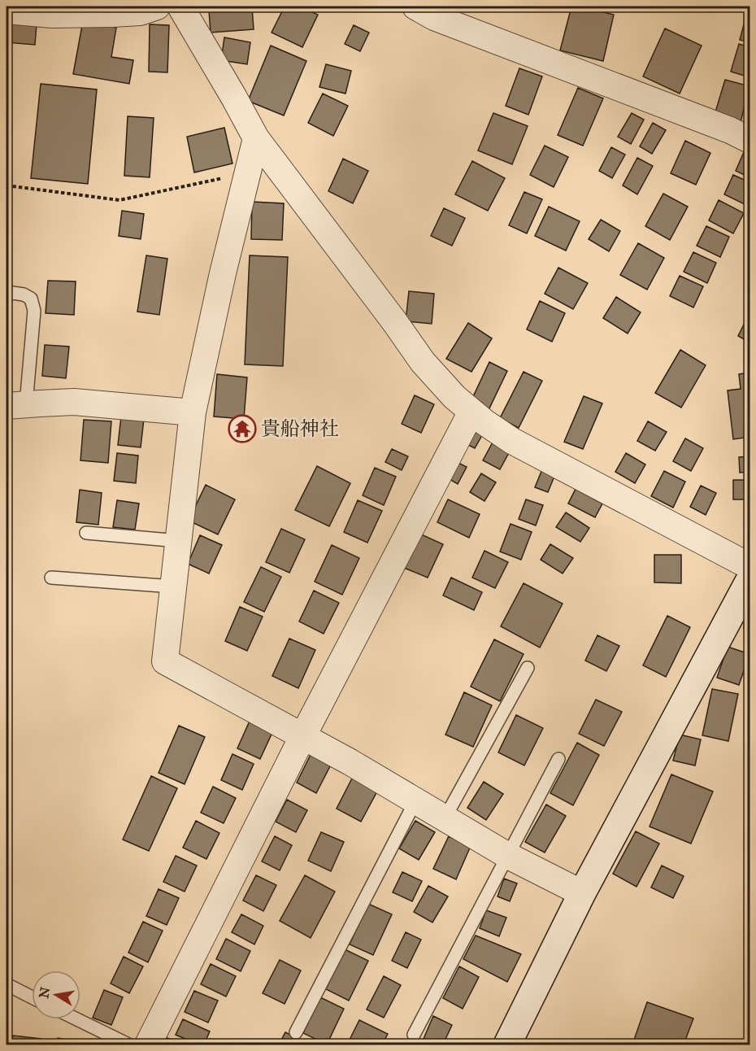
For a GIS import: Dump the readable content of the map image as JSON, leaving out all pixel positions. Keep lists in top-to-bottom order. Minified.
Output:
{"places":{"temple":["貴船神社"]},"north":"left"}
